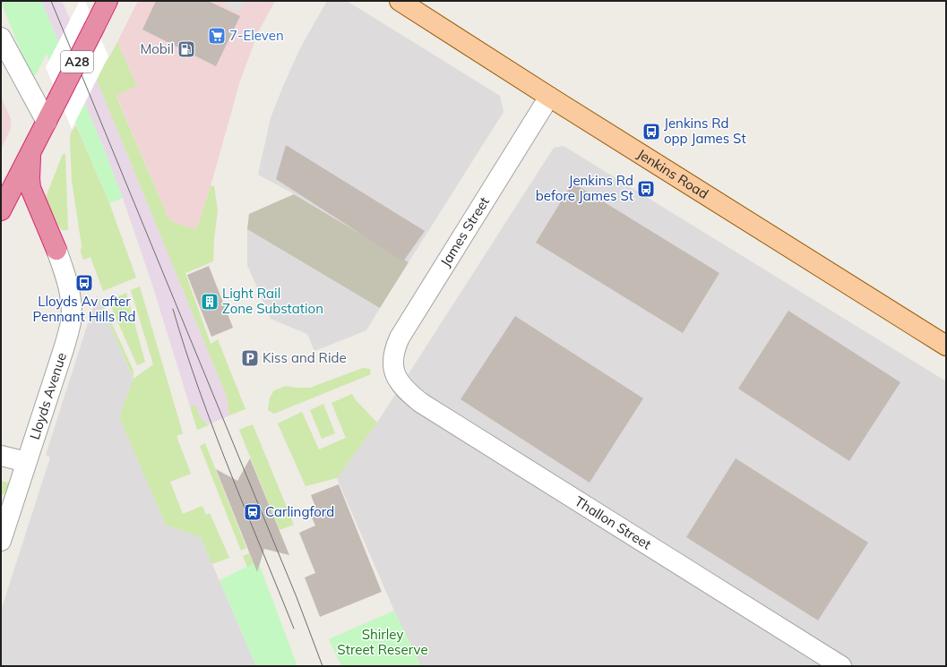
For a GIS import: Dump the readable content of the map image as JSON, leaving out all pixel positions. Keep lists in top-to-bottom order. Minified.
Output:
{"streets":{"highway":["A28"],"main road":["Jenkins Road"],"street":["James Street","Lloyds Avenue","Thallon Street"]},"crossings":[["Jenkins Road","James Street"],["James Street","Thallon Street"]],"parks":["Shirley Street Reserve"],"places":{"supermarket":["7-Eleven"],"fuel station":["Mobil"],"bus stop":["Jenkins Rd opp James St","Jenkins Rd before James St","Lloyds Av after Pennant Hills Rd"],"building":["Light Rail Zone Substation"],"parking":["Kiss and Ride"],"station":["Carlingford"]}}
